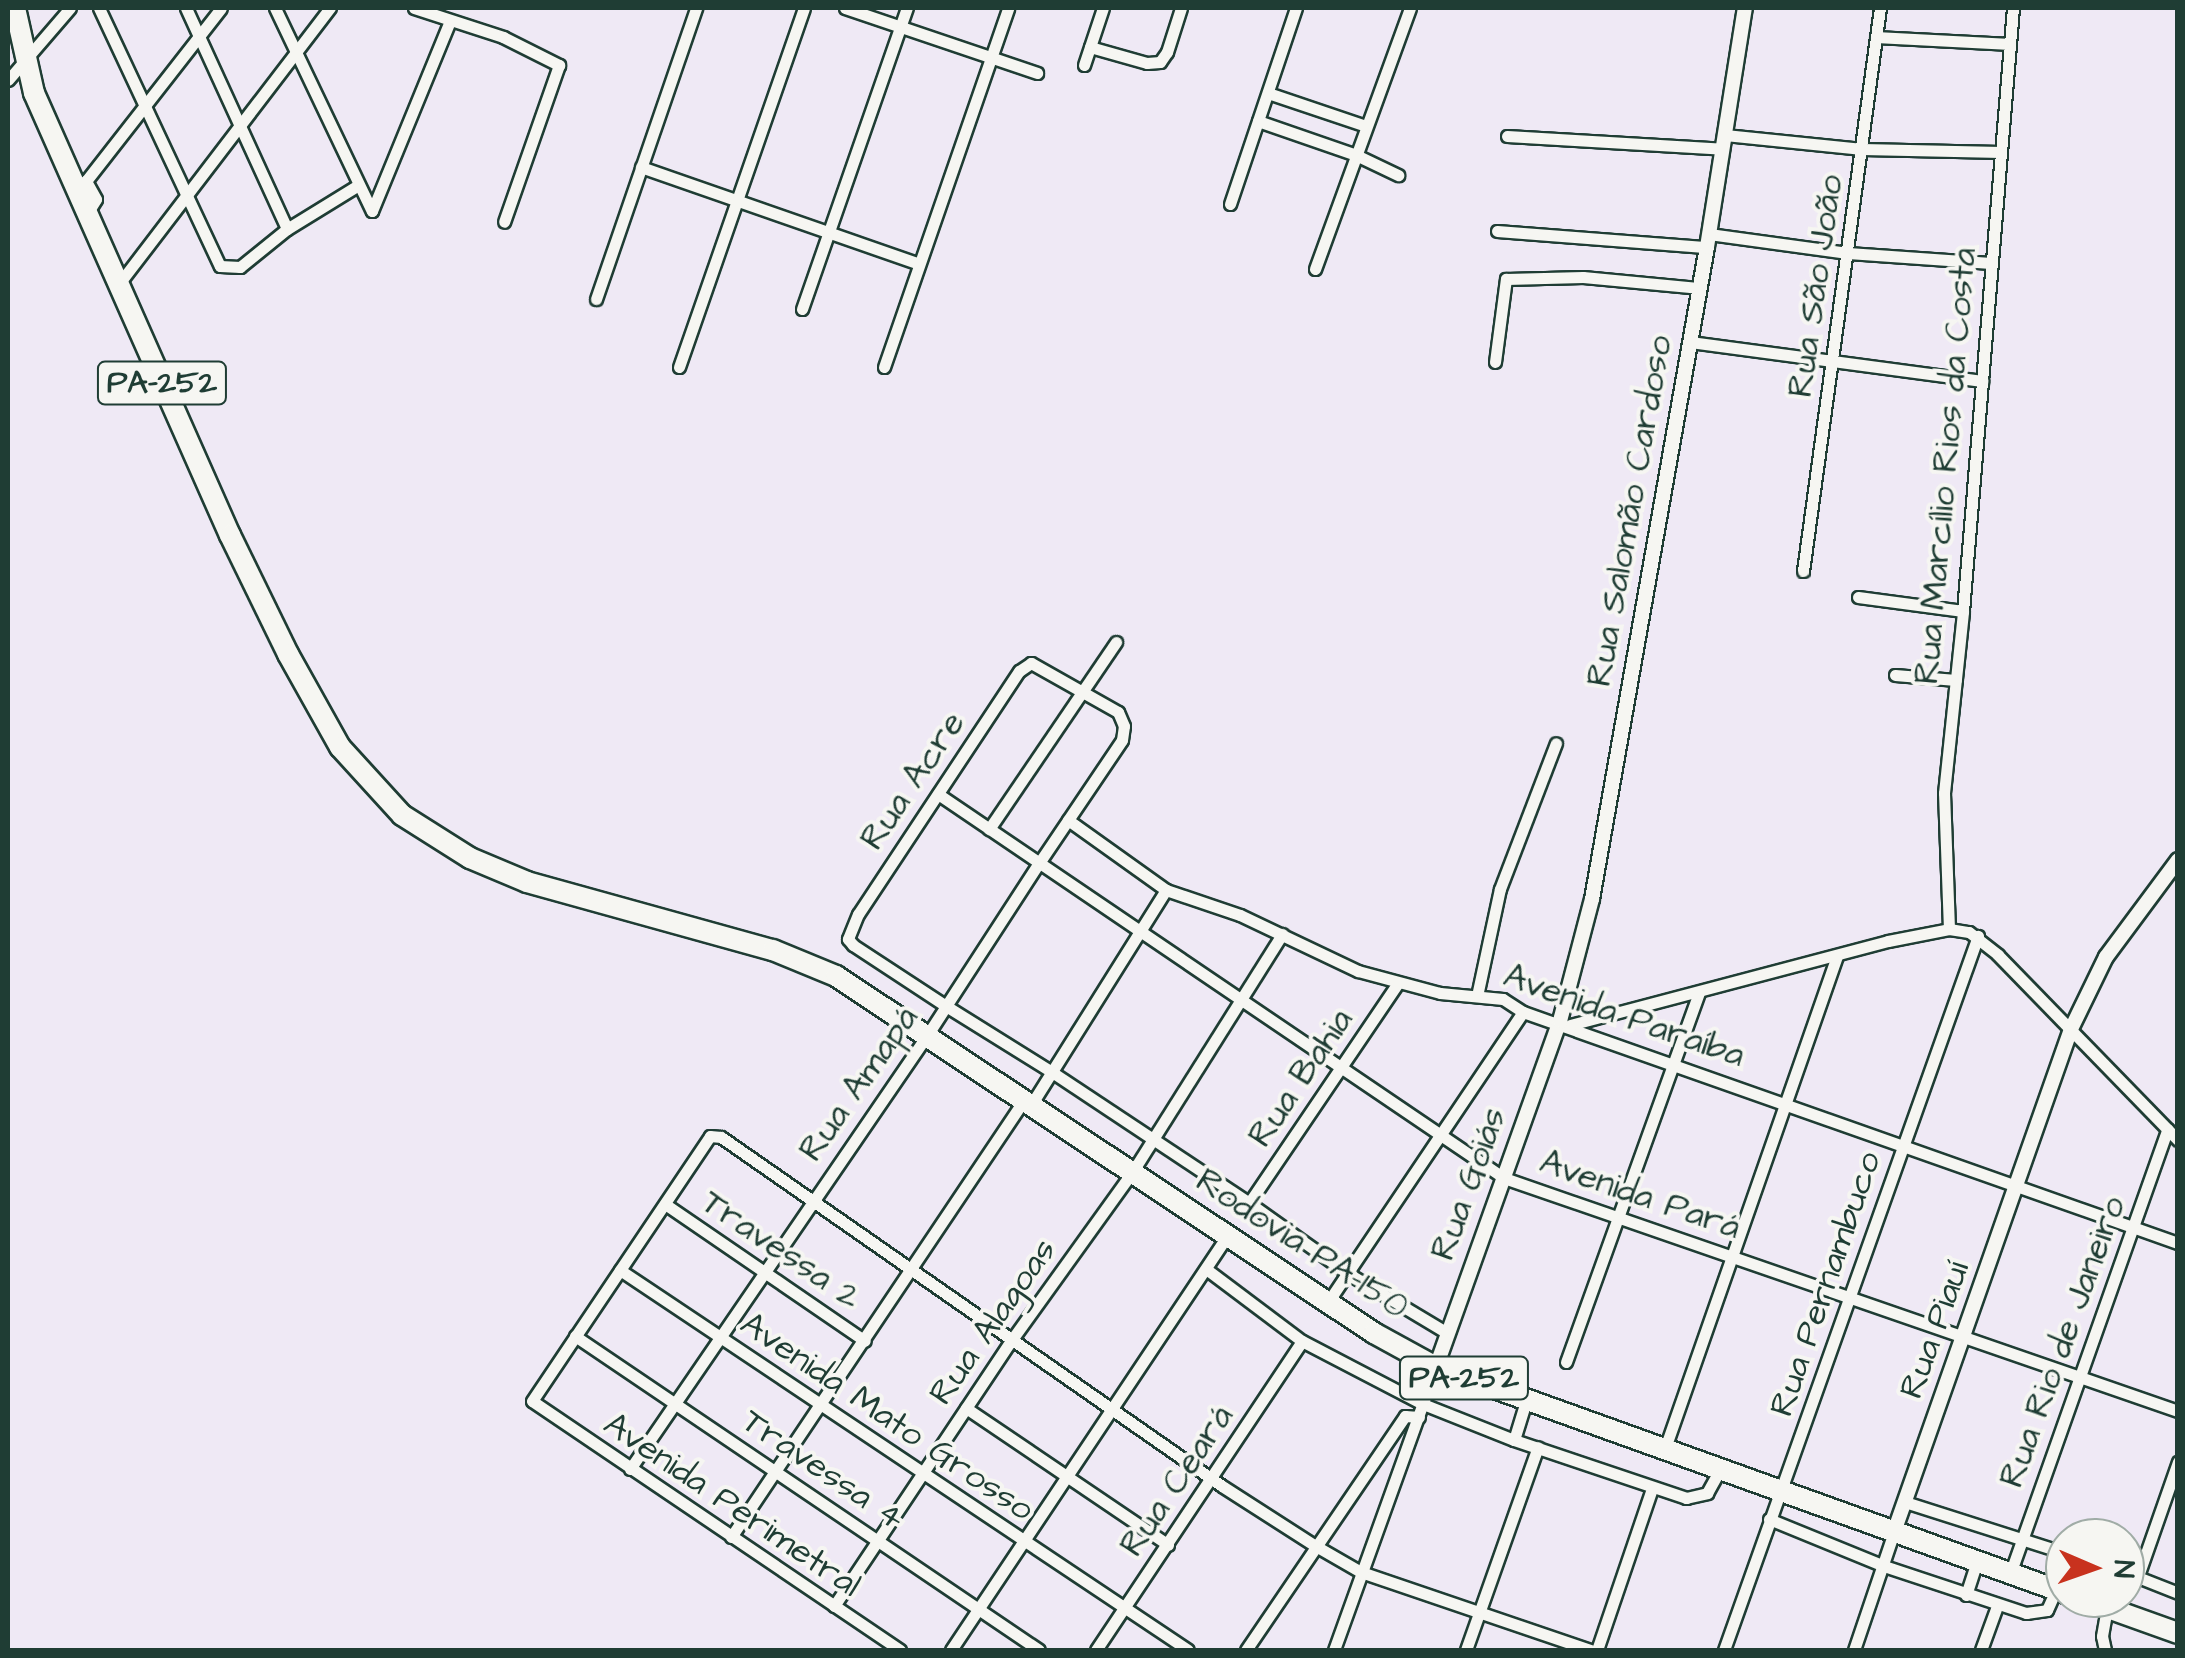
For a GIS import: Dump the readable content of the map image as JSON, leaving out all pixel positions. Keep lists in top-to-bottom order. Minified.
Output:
{"streets":{"highway":["PA-252","Rodovia PA-150"],"street":["Rua São João","Rua Marcílio Rios da Costa","Rua Salomão Cardoso","Rua Acre","Avenida Paraíba","Rua Bahia","Rua Amapá","Rua Goiás","Avenida Pará","Travessa 2","Rua Pernambuco","Rua Alagoas","Rua Piauí","Rua Rio de Janeiro","Avenida Mato Grosso","Travessa 4","Rua Ceará","Avenida Perimetral"]},"crossings":[["PA-252","Rua Amapá"],["PA-252","Rodovia PA-150"],["Rua Salomão Cardoso","Avenida Paraíba"],["Rua Salomão Cardoso","Rua Goiás"],["Rua Acre","Rua Amapá"],["Rua Acre","Avenida Pará"],["Avenida Paraíba","Rua Bahia"],["Avenida Paraíba","Rua Amapá"],["Avenida Paraíba","Rua Goiás"],["Avenida Paraíba","Rua Pernambuco"],["Avenida Paraíba","Rua Piauí"],["Avenida Paraíba","Rua Rio de Janeiro"],["Rua Bahia","Avenida Pará"],["Rua Amapá","Avenida Pará"],["Rua Amapá","Rodovia PA-150"],["Rua Amapá","Travessa 2"],["Rua Amapá","Avenida Mato Grosso"],["Rua Amapá","Travessa 4"],["Rua Amapá","Avenida Perimetral"],["Rua Goiás","Avenida Pará"],["Rua Goiás","Rodovia PA-150"],["Avenida Pará","Rua Pernambuco"],["Avenida Pará","Rua Piauí"],["Avenida Pará","Rua Rio de Janeiro"],["Rodovia PA-150","Rua Pernambuco"],["Rodovia PA-150","Rua Alagoas"],["Rodovia PA-150","Rua Piauí"],["Rodovia PA-150","Rua Rio de Janeiro"],["Rua Alagoas","Avenida Mato Grosso"],["Rua Alagoas","Travessa 4"],["Rua Alagoas","Avenida Perimetral"],["Avenida Mato Grosso","Rua Ceará"],["Travessa 4","Avenida Perimetral"]],"north":"right"}
